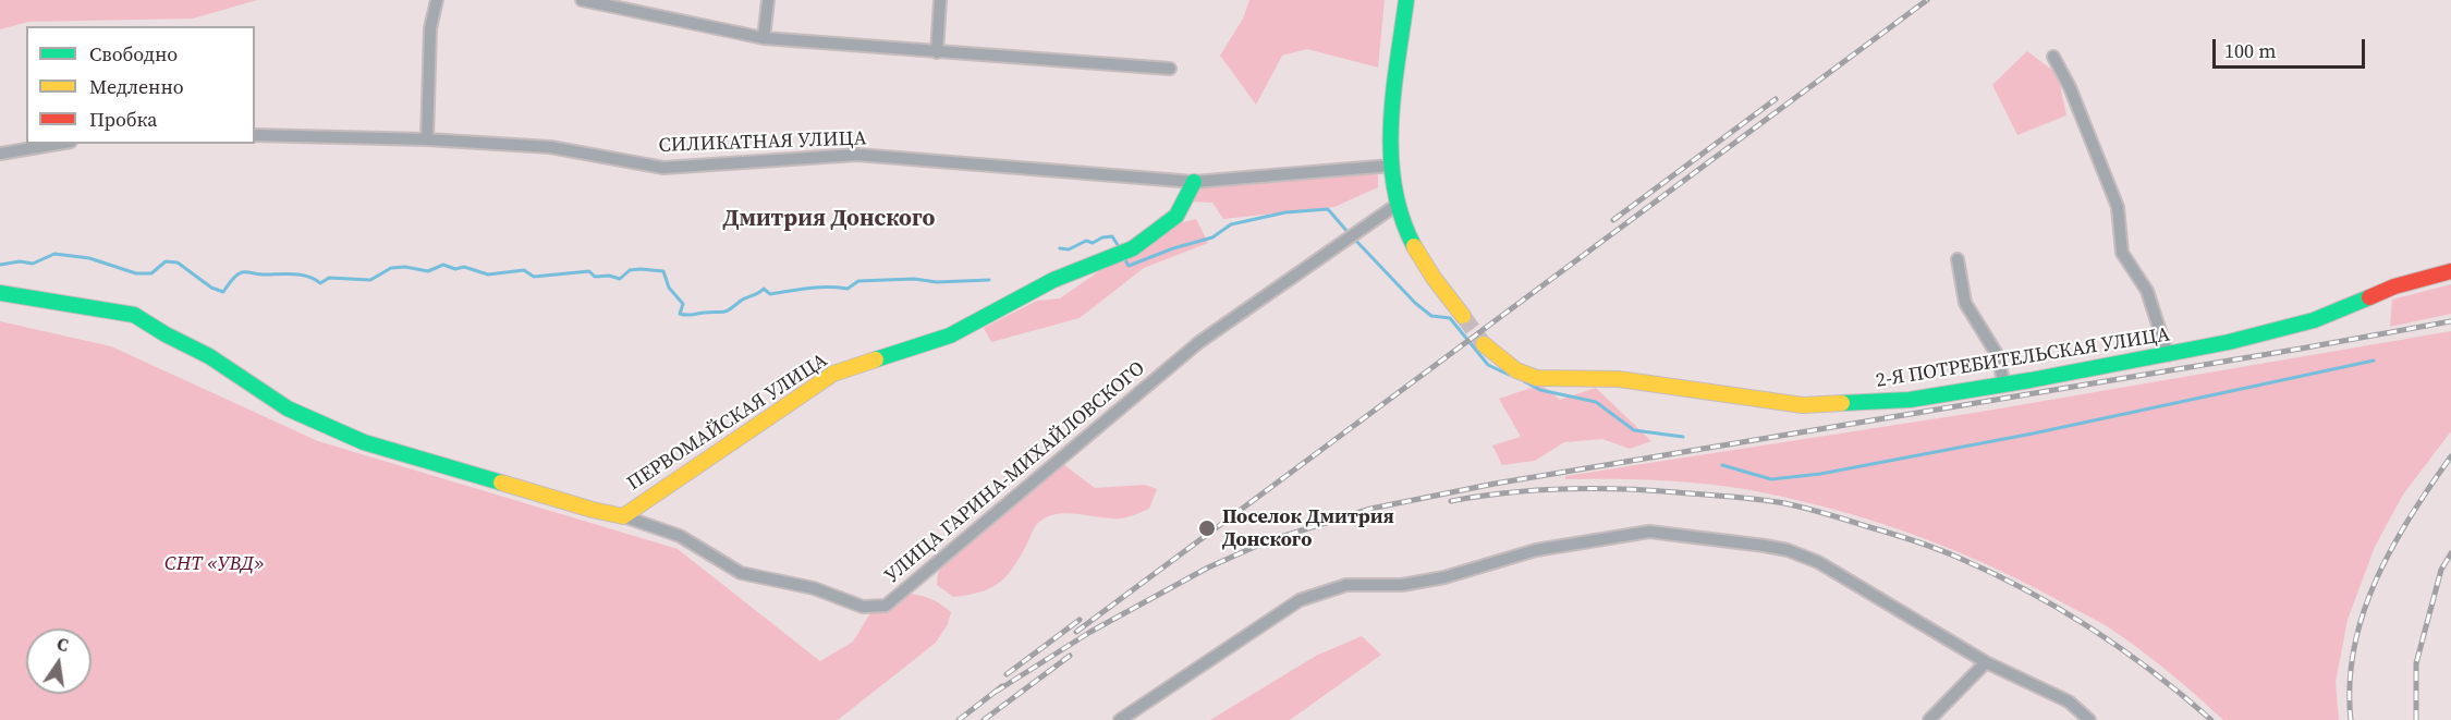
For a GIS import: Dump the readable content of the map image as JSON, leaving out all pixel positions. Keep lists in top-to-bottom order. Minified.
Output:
{"streets":{"street":["СИЛИКАТНАЯ УЛИЦА","2-Я ПОТРЕБИТЕЛЬСКАЯ УЛИЦА","ПЕРВОМАЙСКАЯ УЛИЦА","УЛИЦА ГАРИНА-МИХАЙЛОВСКОГО"]},"crossings":[["СИЛИКАТНАЯ УЛИЦА","ПЕРВОМАЙСКАЯ УЛИЦА"],["ПЕРВОМАЙСКАЯ УЛИЦА","УЛИЦА ГАРИНА-МИХАЙЛОВСКОГО"]],"districts":["Дмитрия Донского"],"parks":["СНТ «УВД»"],"places":["Поселок Дмитрия Донского"],"legend":["Свободно","Медленно","Пробка"],"scale_bar":"100 m","north":"top"}
